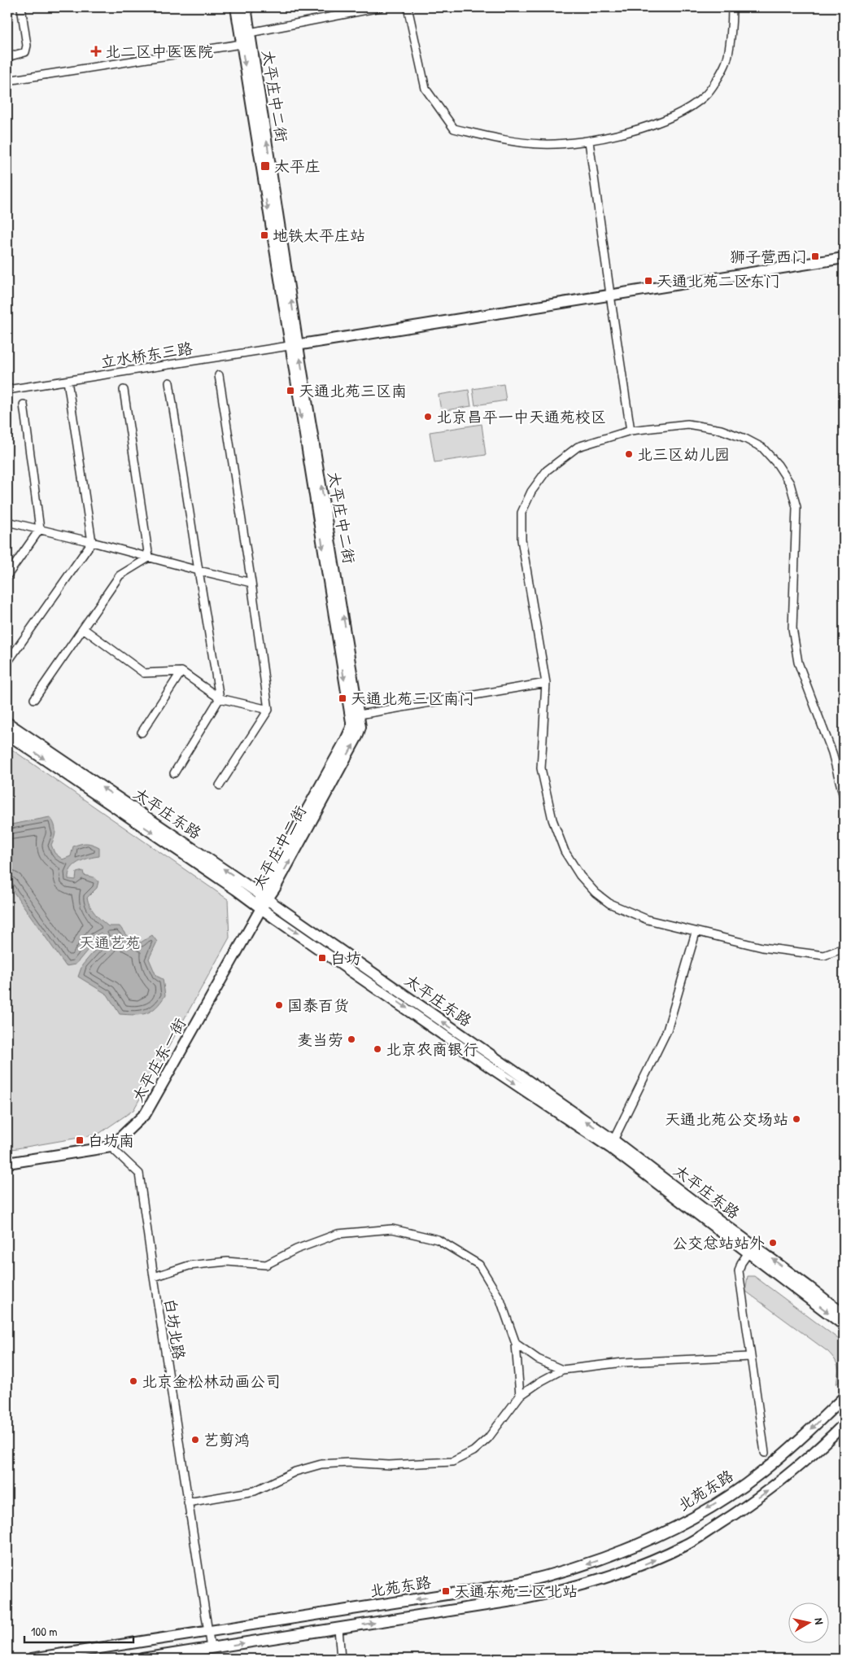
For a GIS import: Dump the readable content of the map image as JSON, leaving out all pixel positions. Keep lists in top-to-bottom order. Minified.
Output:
{"streets":{"main road":["太平庄中二街","太平庄东路","太平庄东一街","北苑东路"],"street":["立水桥东三路","白坊北路"]},"crossings":[["太平庄中二街","立水桥东三路"],["太平庄中二街","太平庄东路"],["太平庄中二街","太平庄东一街"],["太平庄东路","太平庄东一街"],["太平庄东一街","白坊北路"],["白坊北路","北苑东路"]],"parks":["天通艺苑"],"places":{"health":["北二区中医医院"],"transit":["太平庄","地铁太平庄站","狮子营西门","天通北苑二区东门","天通北苑三区南","天通北苑三区南门","白坊","白坊南","天通东苑三区北站"],"other":["北京昌平一中天通苑校区","北三区幼儿园","国泰百货","麦当劳","北京农商银行","天通北苑公交场站","公交总站站外","北京金松林动画公司","艺剪鸿"]},"scale_bar":"100 m","north":"right"}
